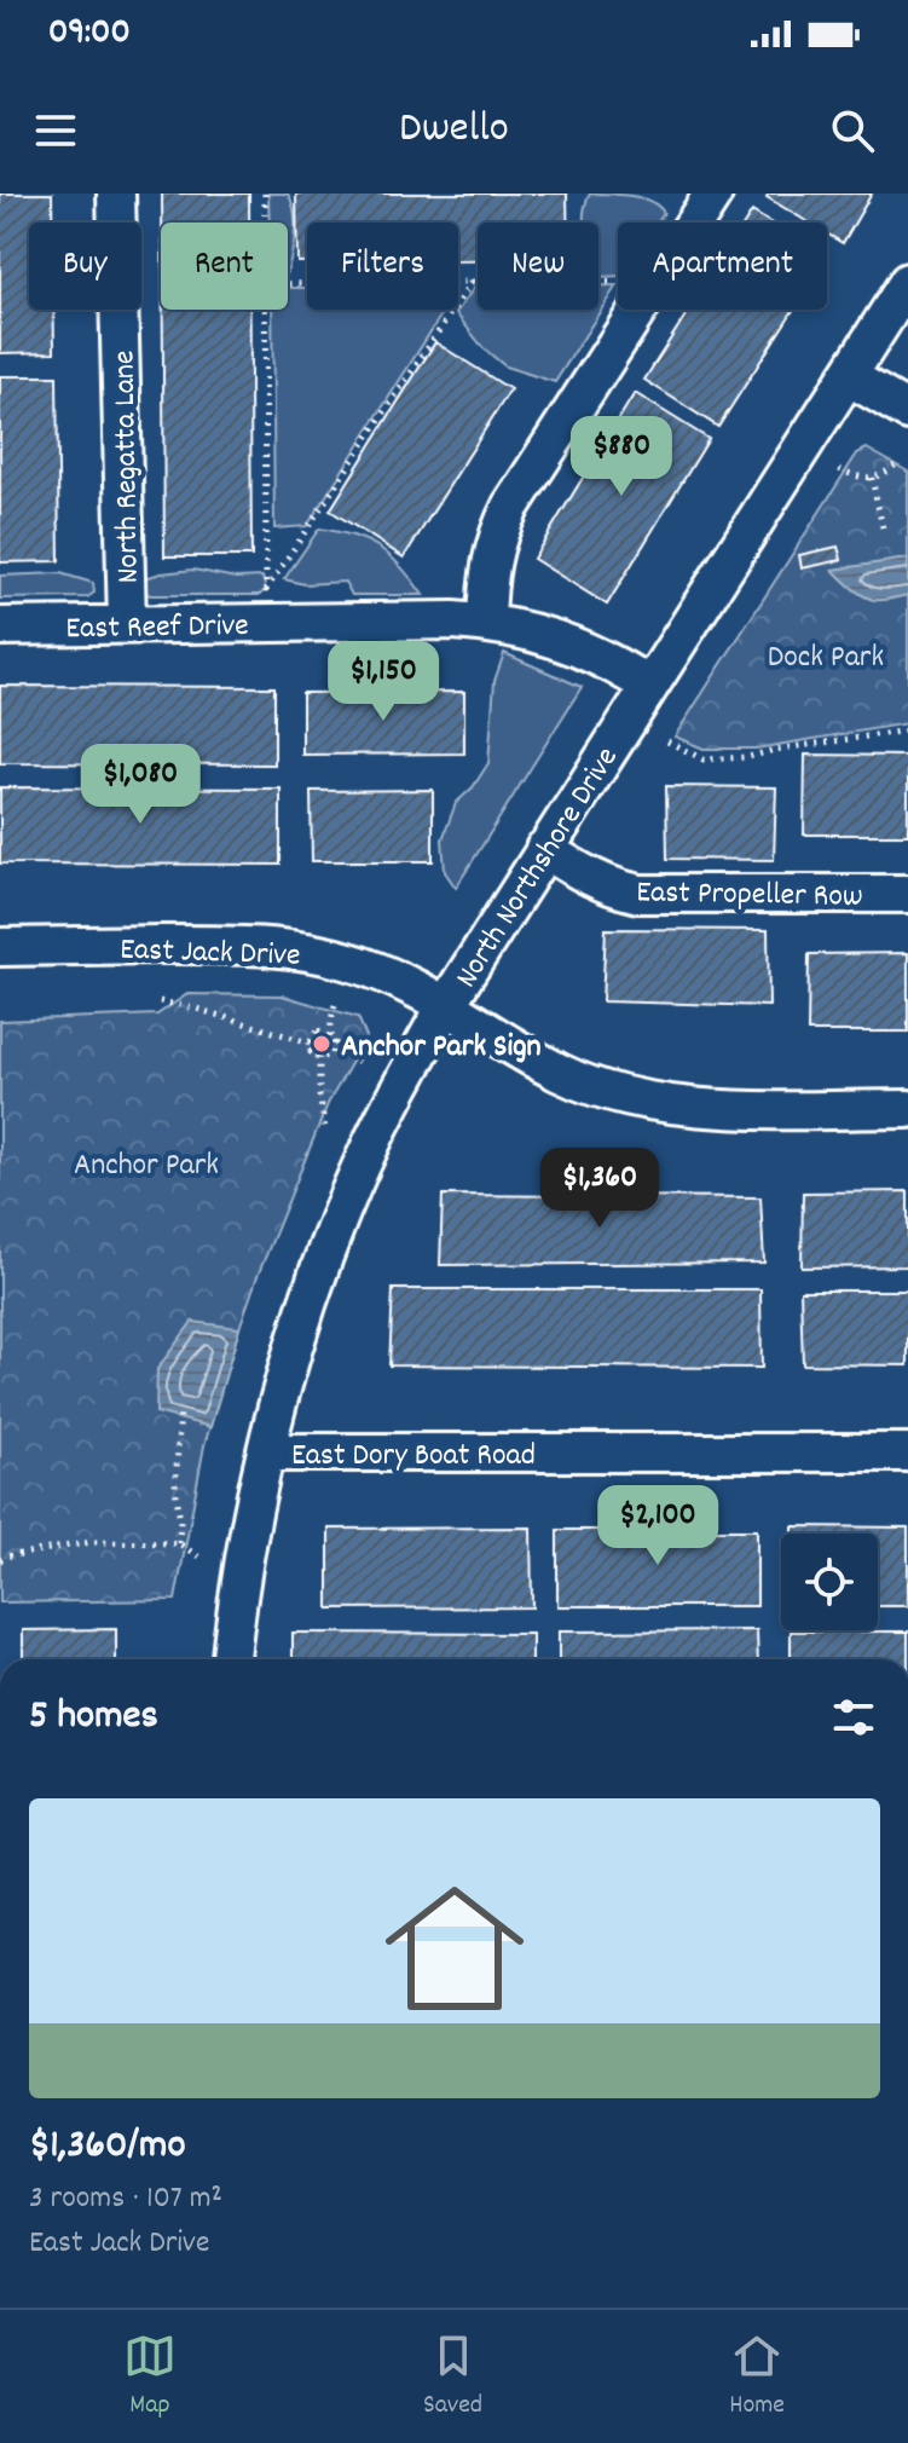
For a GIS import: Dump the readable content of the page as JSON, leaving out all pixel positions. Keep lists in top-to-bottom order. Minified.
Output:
{"streets":{"street":["North Regatta Lane","East Reef Drive","North Northshore Drive","East Propeller Row","East Jack Drive","East Dory Boat Road"]},"crossings":[["North Regatta Lane","East Reef Drive"],["East Reef Drive","North Northshore Drive"],["North Northshore Drive","East Propeller Row"],["North Northshore Drive","East Jack Drive"],["North Northshore Drive","East Dory Boat Road"]],"parks":["Dock Park","Anchor Park"],"places":["Anchor Park Sign"],"page":{"status":"09:00","header":"Dwello","chip":["Buy","Rent","Filters","New","Apartment"],"price":["$880","$1,150","$1,080","$1,360","$2,100"],"heading":"5 homes","list":[{"name":"$1,360/mo","note":"3 rooms · 107 m² · East Jack Drive"}],"tabs":["Map","Saved","Home"]}}
